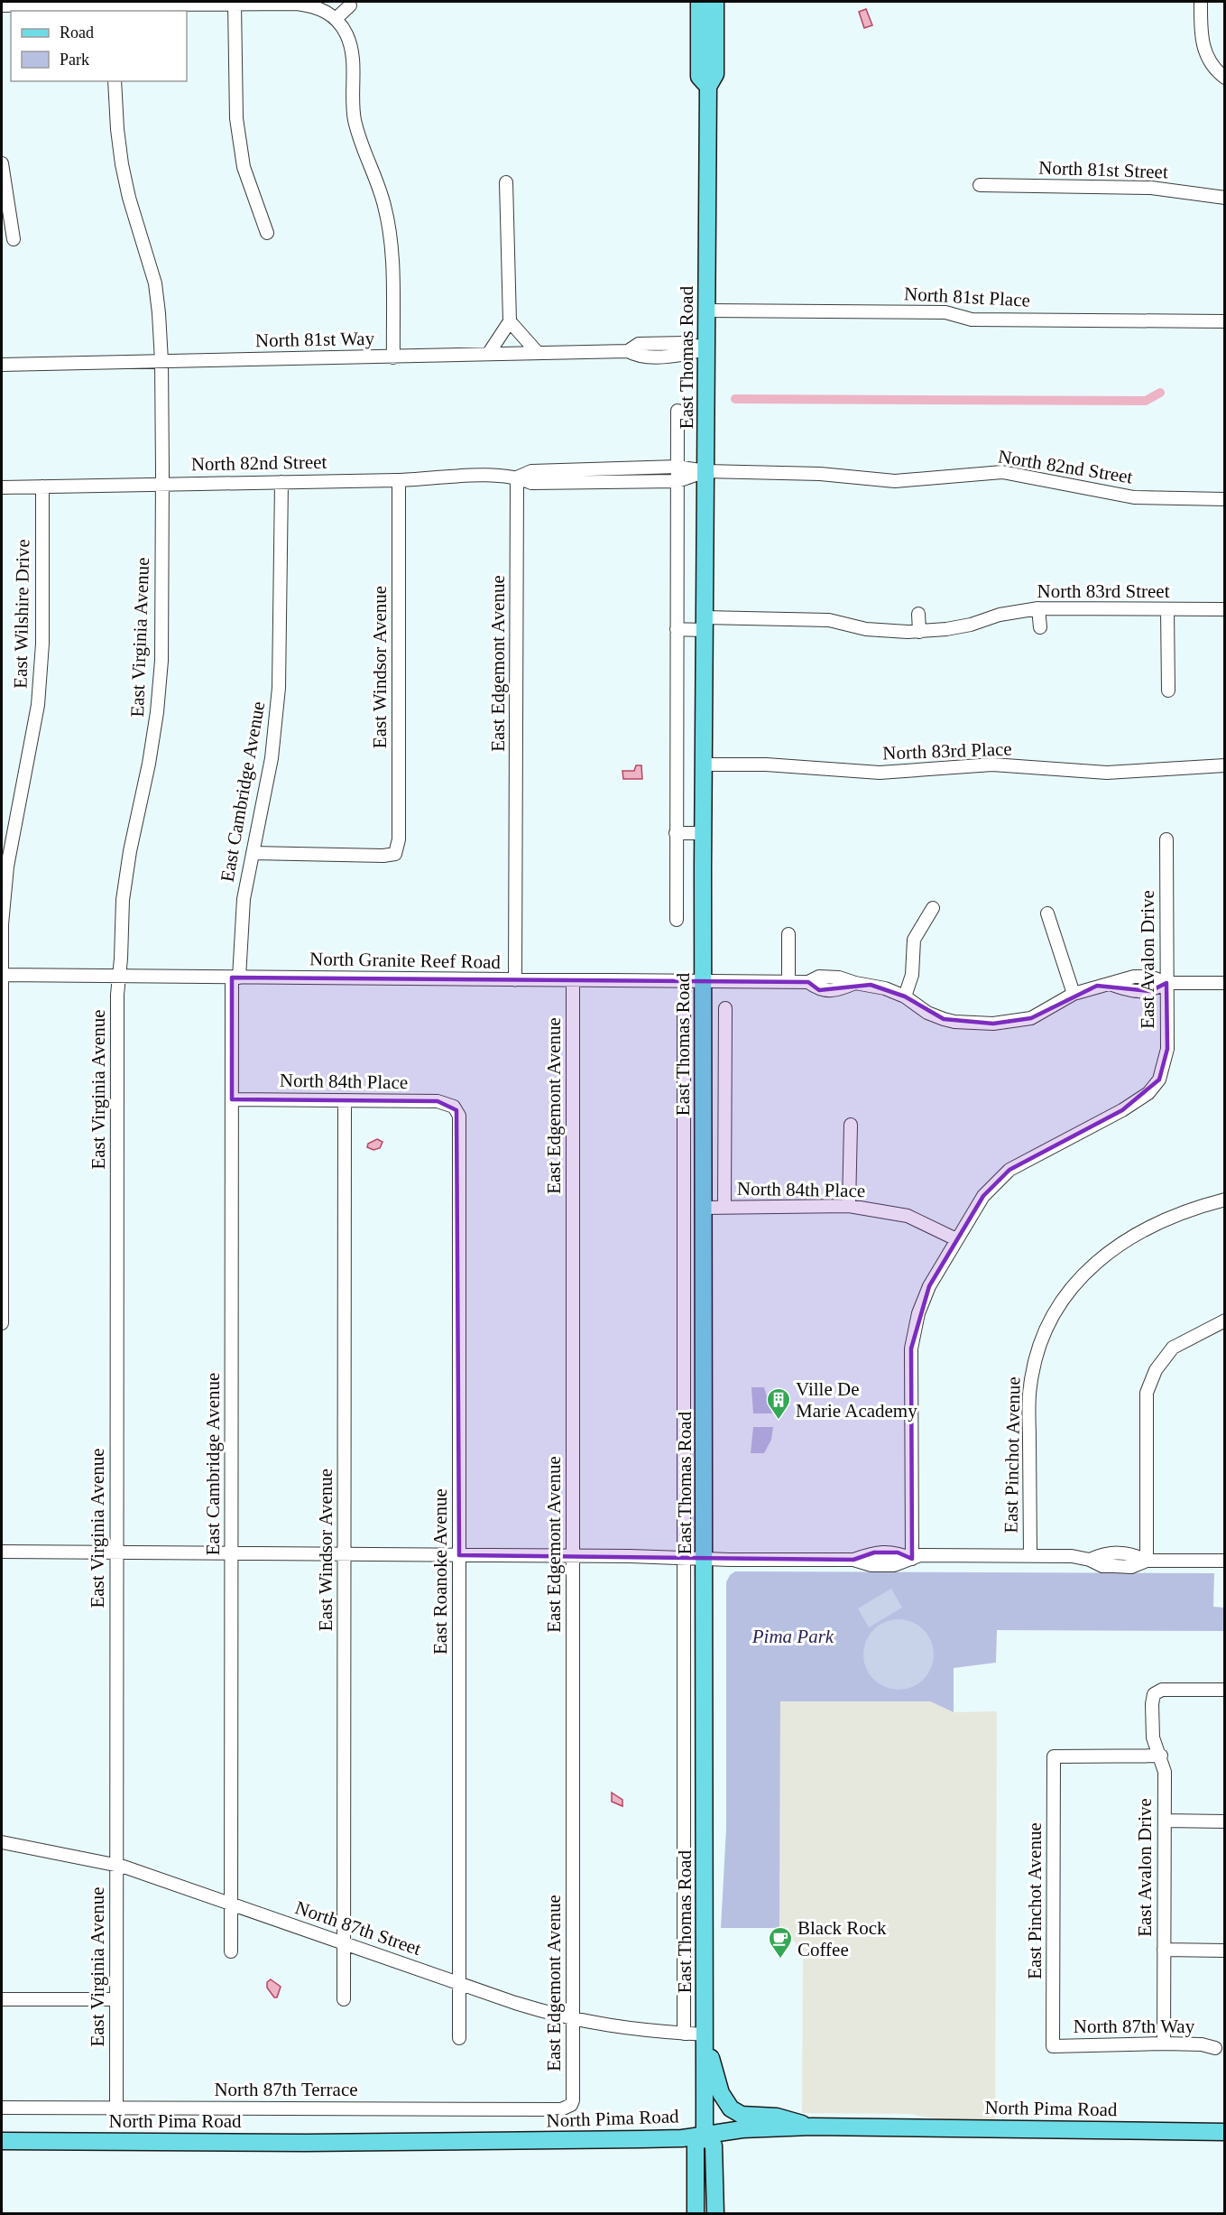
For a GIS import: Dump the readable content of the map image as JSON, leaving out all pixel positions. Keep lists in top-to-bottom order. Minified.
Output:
{"streets":{"main road":["East Thomas Road","North Pima Road"],"street":["North 81st Street","North 81st Place","North 81st Way","North 82nd Street","North 83rd Street","East Wilshire Drive","East Virginia Avenue","East Edgemont Avenue","East Windsor Avenue","North 83rd Place","East Cambridge Avenue","East Avalon Drive","North Granite Reef Road","North 84th Place","East Pinchot Avenue","East Roanoke Avenue","North 87th Street","North 87th Way","North 87th Terrace"]},"crossings":[["North 81st Place","East Thomas Road"],["North 81st Way","East Thomas Road"],["North 81st Way","East Virginia Avenue"],["East Thomas Road","North 82nd Street"],["East Thomas Road","North 83rd Street"],["East Thomas Road","North 83rd Place"],["East Thomas Road","North Granite Reef Road"],["East Thomas Road","North 84th Place"],["East Thomas Road","North 87th Street"],["East Thomas Road","North Pima Road"],["North 82nd Street","East Wilshire Drive"],["North 82nd Street","East Virginia Avenue"],["North 82nd Street","East Edgemont Avenue"],["North 82nd Street","East Windsor Avenue"],["North 82nd Street","East Cambridge Avenue"],["East Wilshire Drive","North Granite Reef Road"],["East Virginia Avenue","North Granite Reef Road"],["East Virginia Avenue","North 87th Street"],["East Virginia Avenue","North 87th Terrace"],["East Edgemont Avenue","North Granite Reef Road"],["East Edgemont Avenue","North 87th Street"],["East Edgemont Avenue","North 87th Terrace"],["East Windsor Avenue","East Cambridge Avenue"],["East Windsor Avenue","North 84th Place"],["East Windsor Avenue","North 87th Street"],["East Cambridge Avenue","North Granite Reef Road"],["East Cambridge Avenue","North 84th Place"],["East Cambridge Avenue","North 87th Street"],["East Avalon Drive","North Granite Reef Road"],["East Avalon Drive","North 84th Place"],["East Avalon Drive","East Pinchot Avenue"],["East Avalon Drive","North 87th Way"],["North 84th Place","East Roanoke Avenue"],["East Pinchot Avenue","North 87th Way"],["East Roanoke Avenue","North 87th Street"]],"parks":["Pima Park"],"places":{"building":["Ville De Marie Academy"],"cafe":["Black Rock Coffee"]},"legend":["Road","Park"]}
